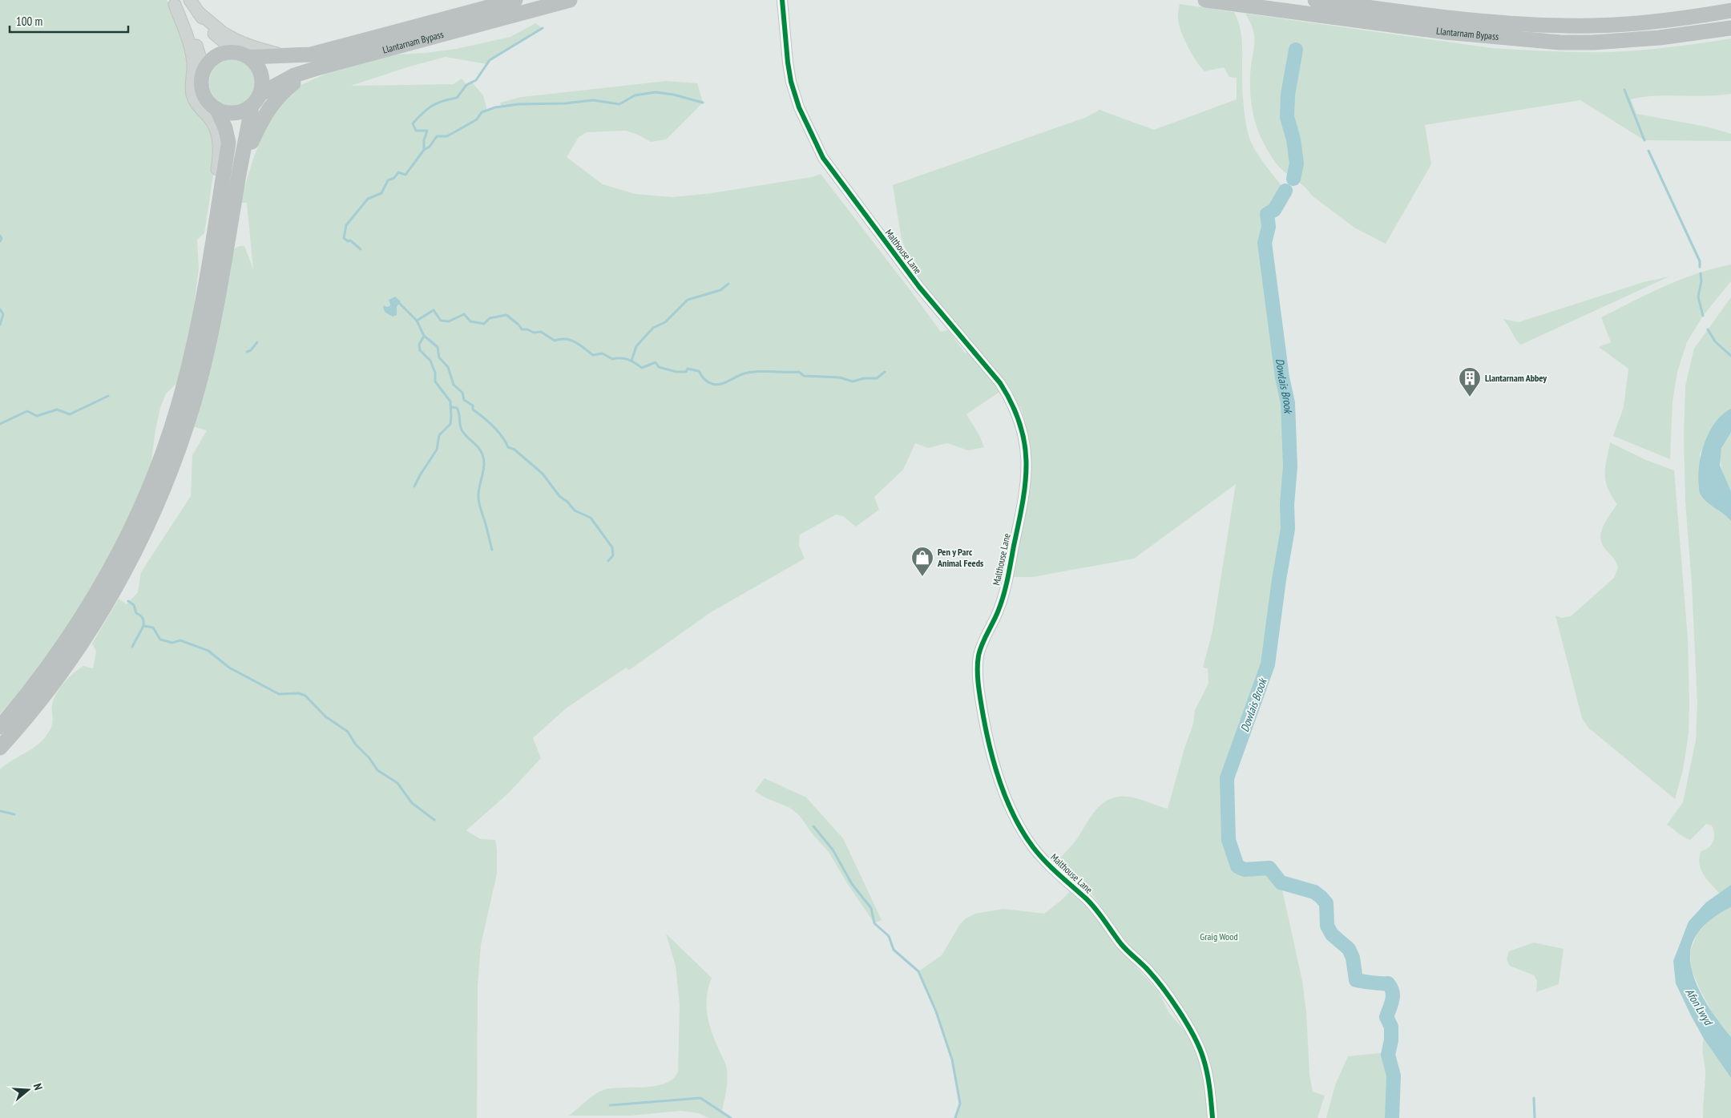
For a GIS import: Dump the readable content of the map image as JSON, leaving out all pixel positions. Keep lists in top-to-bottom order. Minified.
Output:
{"streets":{"highway":["Llantarnam Bypass"],"street":["Malthouse Lane"]},"water":["Dowlais Brook","Afon Lwyd"],"parks":["Graig Wood"],"places":{"building":["Llantarnam Abbey"],"shop":["Pen y Parc Animal Feeds"]},"scale_bar":"100 m","north":"right"}
